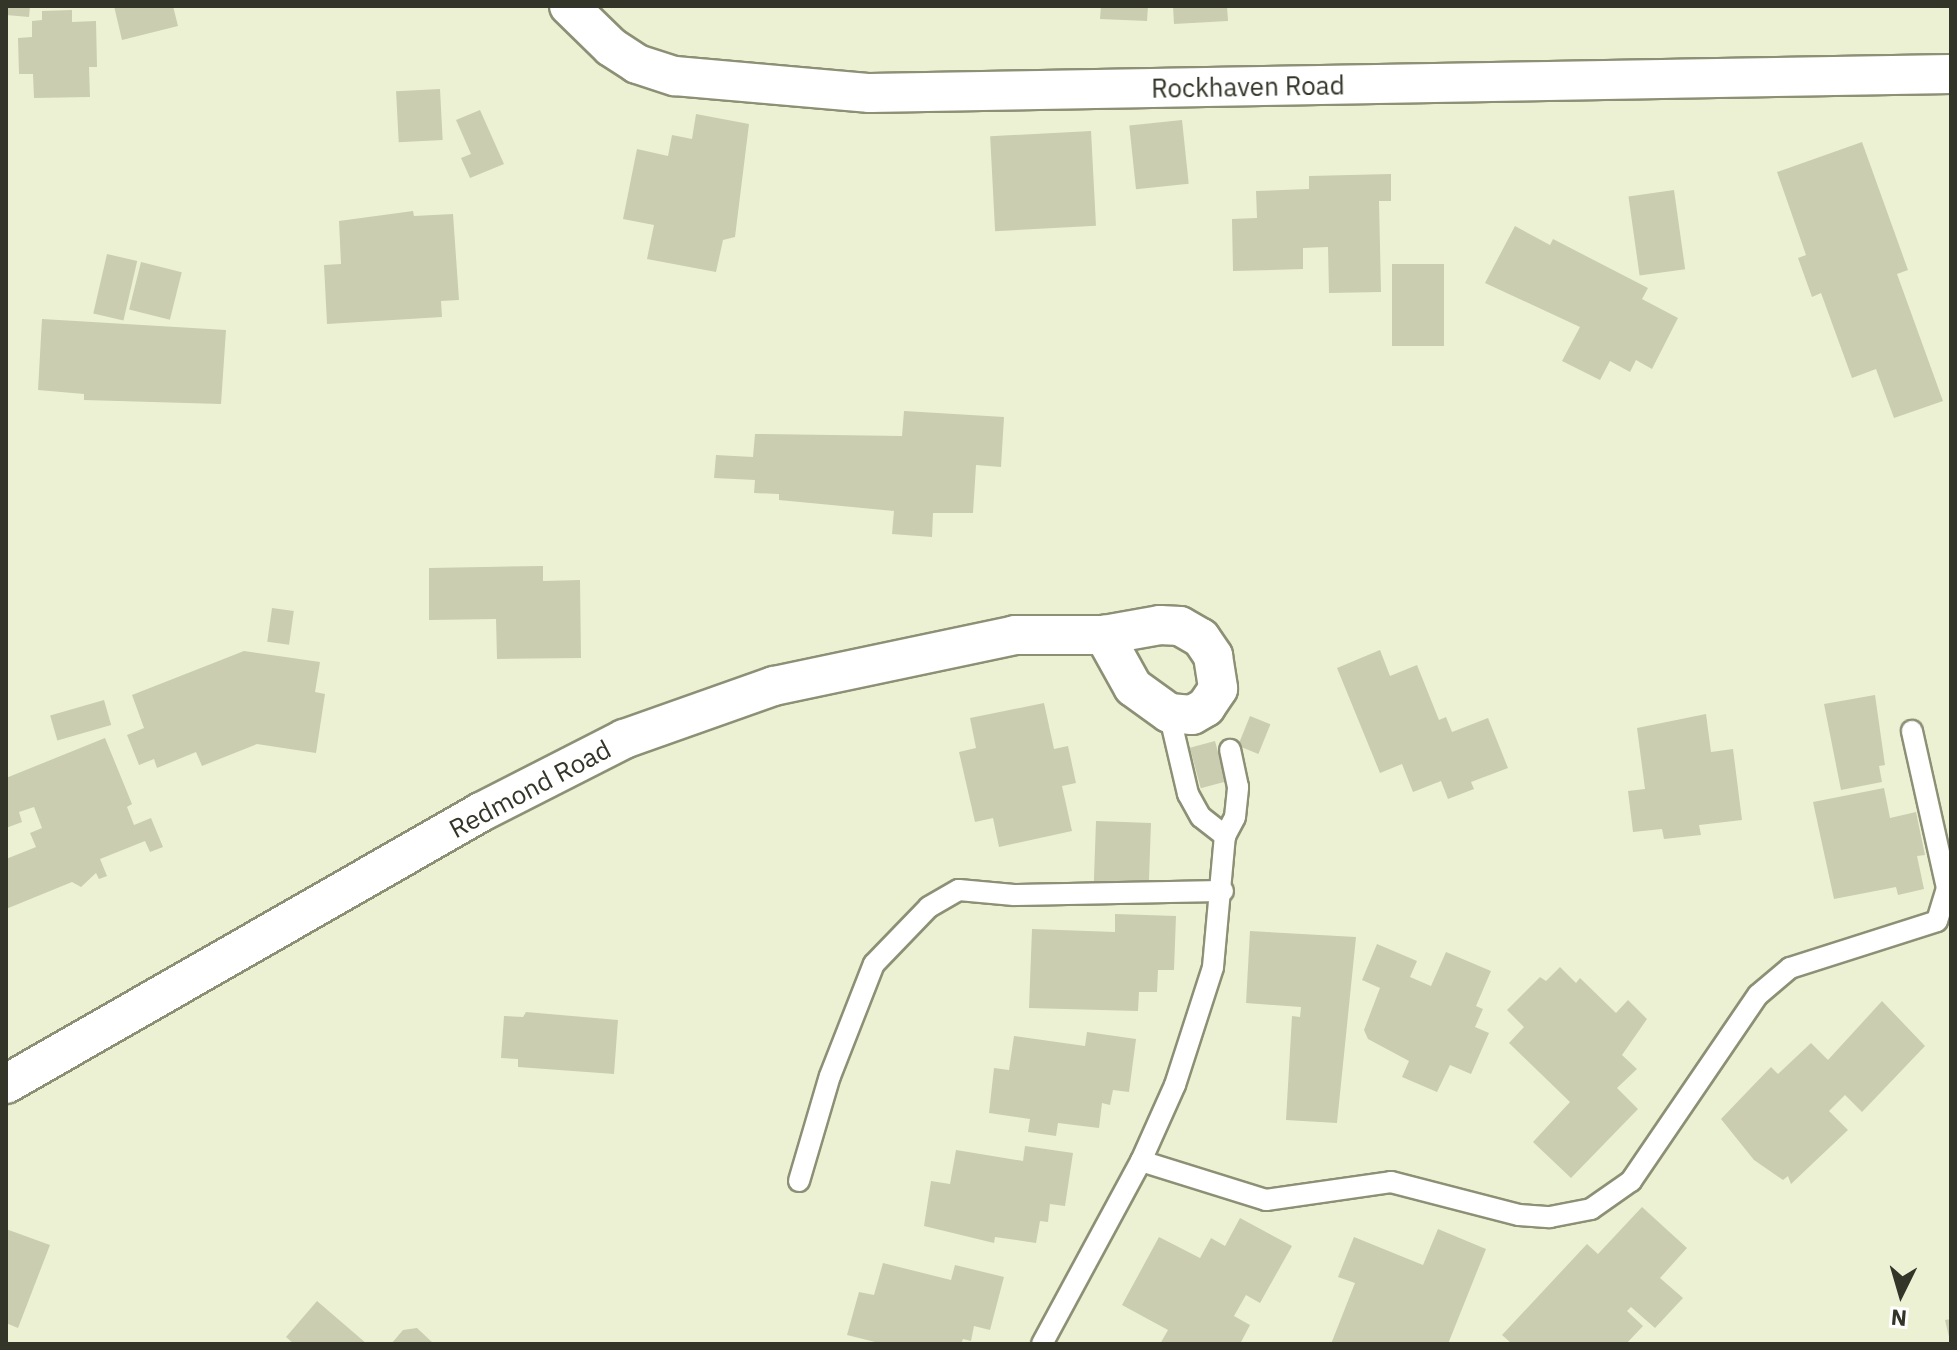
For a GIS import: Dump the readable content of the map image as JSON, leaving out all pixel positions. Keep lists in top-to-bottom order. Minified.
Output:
{"streets":{"street":["Rockhaven Road","Redmond Road"]},"north":"bottom"}
